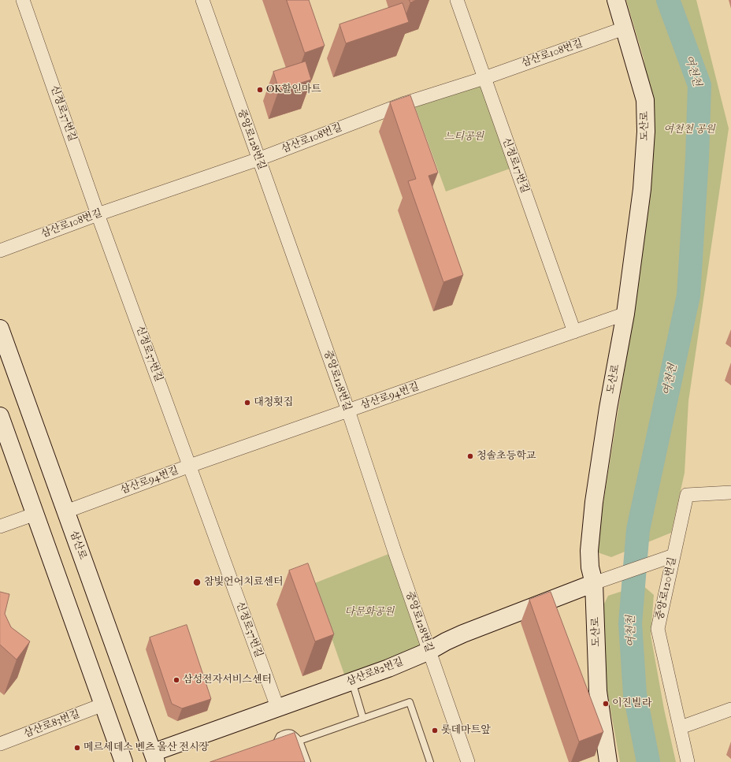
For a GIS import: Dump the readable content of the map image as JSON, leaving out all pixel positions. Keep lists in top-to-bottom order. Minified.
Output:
{"streets":{"main road":["도산로","삼산로","삼산로82번길"],"street":["삼산로108번길","신정로37번길","중앙로128번길","신정로17번길","삼산로94번길","중앙로120번길","삼산로83번길"]},"crossings":[["삼산로108번길","신정로37번길"],["삼산로108번길","도산로"],["삼산로108번길","중앙로128번길"],["삼산로108번길","신정로17번길"],["신정로37번길","삼산로94번길"],["신정로37번길","삼산로82번길"],["도산로","삼산로94번길"],["도산로","삼산로82번길"],["중앙로128번길","삼산로94번길"],["중앙로128번길","삼산로82번길"],["신정로17번길","삼산로94번길"],["삼산로94번길","삼산로"],["삼산로","삼산로82번길"]],"water":["여천천"],"parks":["여천천 공원","느티공원","다문화공원"],"places":["OK할인마트","대청횟집","청솔초등학교","참빛언어치료센터","삼성전자서비스센터","이진빌라","롯데마트앞","메르세데스 벤츠 울산 전시장"]}
